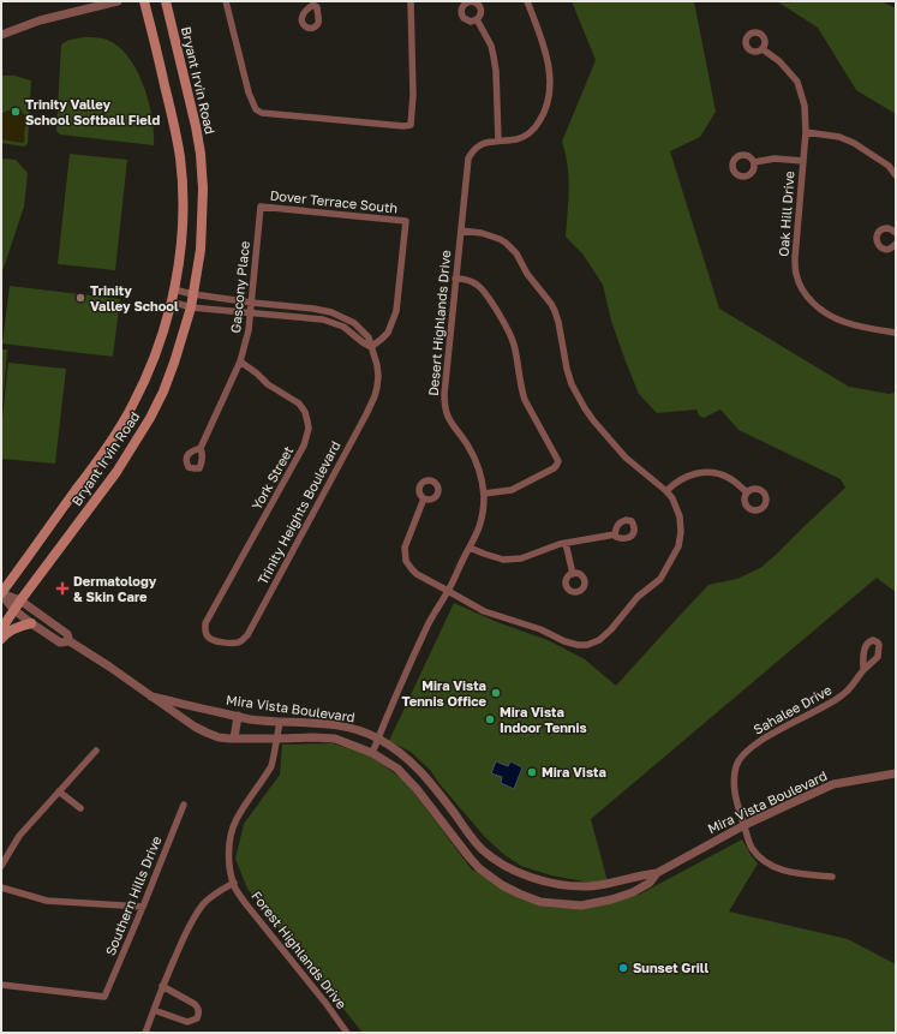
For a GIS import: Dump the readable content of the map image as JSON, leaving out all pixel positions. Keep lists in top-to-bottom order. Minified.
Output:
{"streets":{"main road":["Bryant Irvin Road"],"street":["Dover Terrace South","Oak Hill Drive","Gascony Place","Desert Highlands Drive","York Street","Trinity Heights Boulevard","Mira Vista Boulevard","Sahalee Drive","Southern Hills Drive","Forest Highlands Drive"]},"crossings":[["Bryant Irvin Road","Trinity Heights Boulevard"],["Bryant Irvin Road","Mira Vista Boulevard"],["Dover Terrace South","Gascony Place"],["Dover Terrace South","Trinity Heights Boulevard"],["Gascony Place","York Street"],["Gascony Place","Trinity Heights Boulevard"],["Desert Highlands Drive","Mira Vista Boulevard"],["York Street","Trinity Heights Boulevard"],["Mira Vista Boulevard","Sahalee Drive"],["Mira Vista Boulevard","Forest Highlands Drive"]],"places":{"other":["Trinity Valley School Softball Field","Trinity Valley School","Mira Vista Tennis Office","Mira Vista Indoor Tennis","Mira Vista","Sunset Grill"],"health":["Dermatology & Skin Care"]}}
